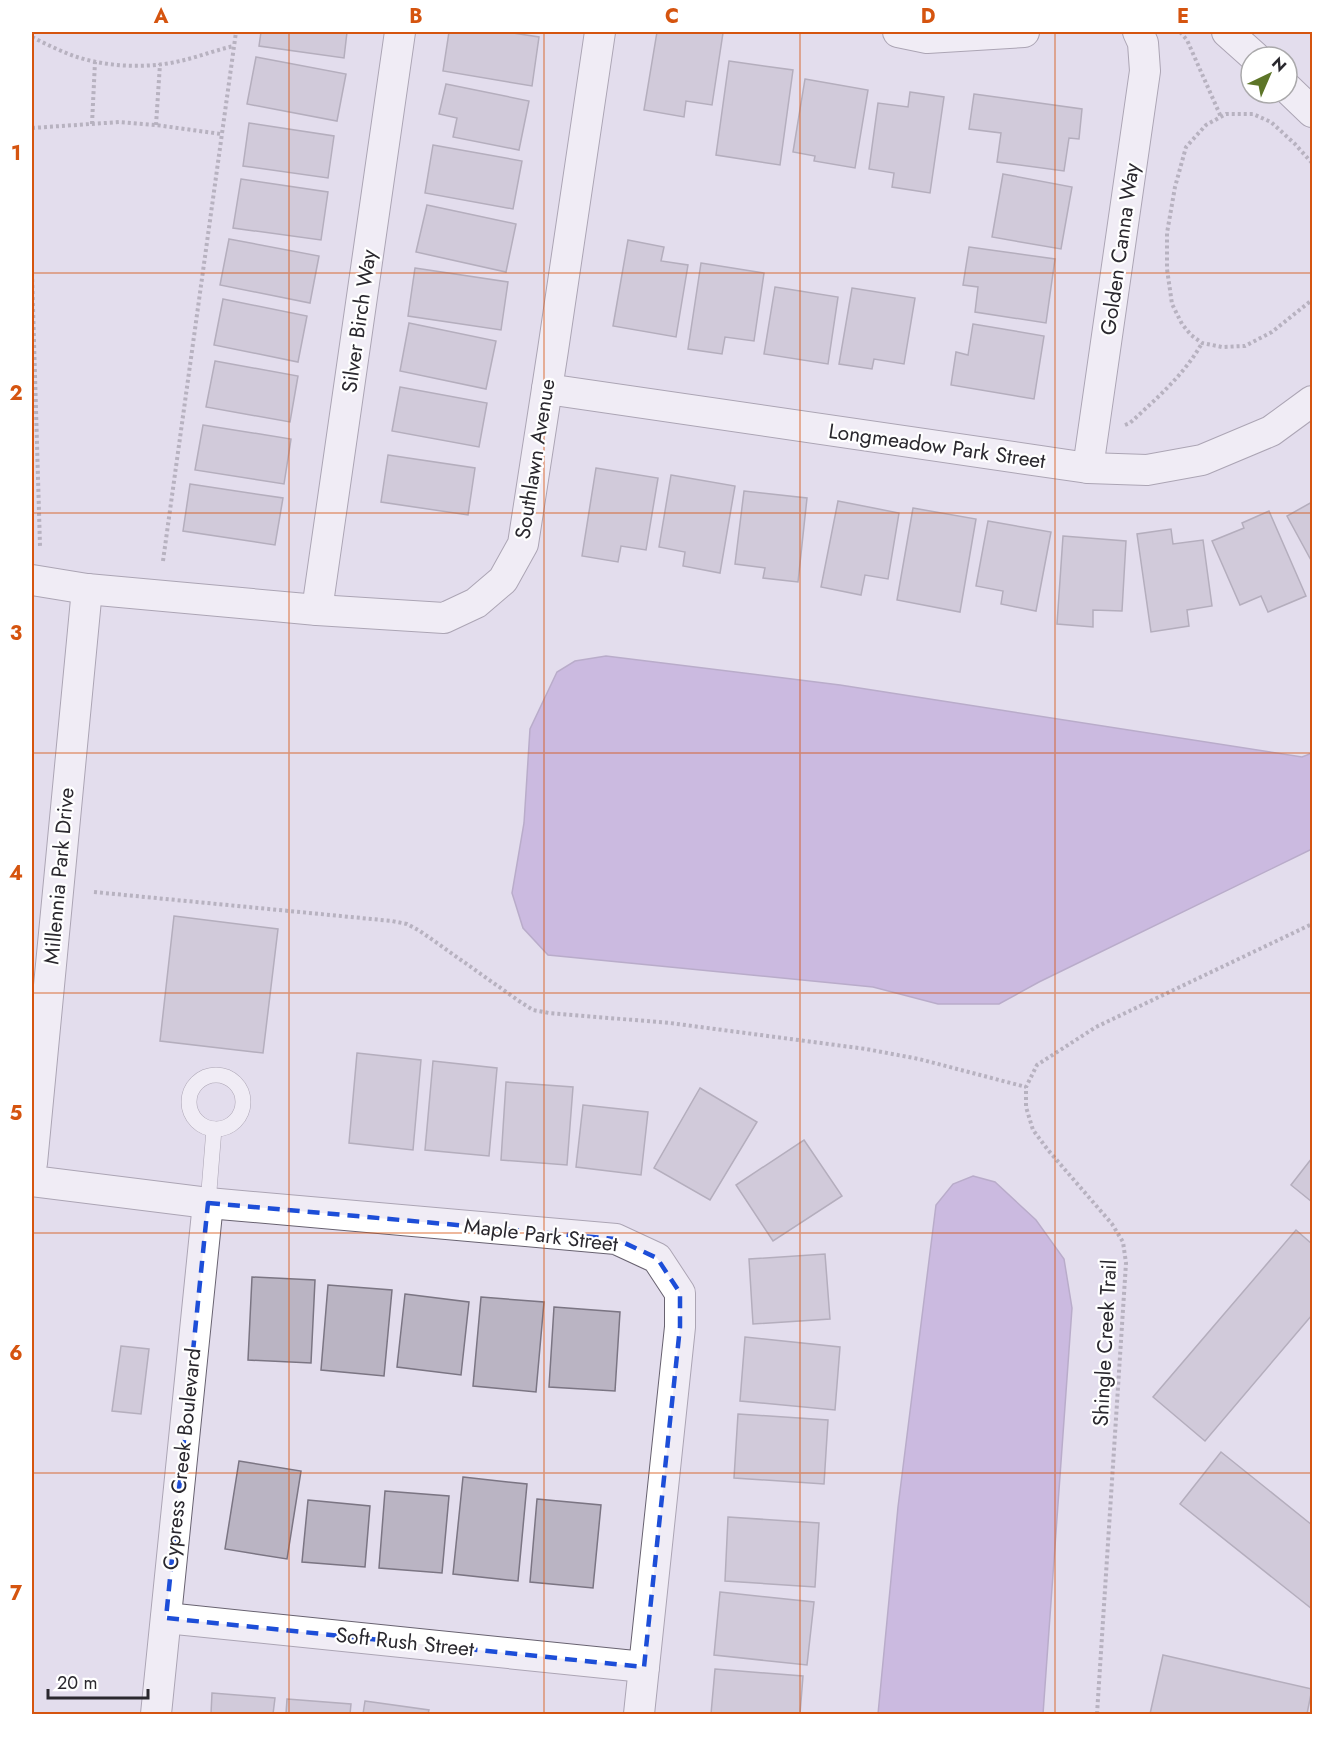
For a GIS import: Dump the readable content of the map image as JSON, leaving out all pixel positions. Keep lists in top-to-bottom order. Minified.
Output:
{"streets":{"street":["Golden Canna Way","Silver Birch Way","Longmeadow Park Street","Southlawn Avenue","Millennia Park Drive","Maple Park Street","Cypress Creek Boulevard","Soft Rush Street"],"path":["Shingle Creek Trail"]},"crossings":[["Golden Canna Way","Longmeadow Park Street"],["Silver Birch Way","Southlawn Avenue"],["Longmeadow Park Street","Southlawn Avenue"],["Southlawn Avenue","Millennia Park Drive"],["Maple Park Street","Cypress Creek Boulevard"],["Maple Park Street","Soft Rush Street"],["Cypress Creek Boulevard","Soft Rush Street"]],"scale_bar":"20 m","north":"top right","grid":{"columns":["A","B","C","D","E"],"rows":["1","2","3","4","5","6","7"]}}
